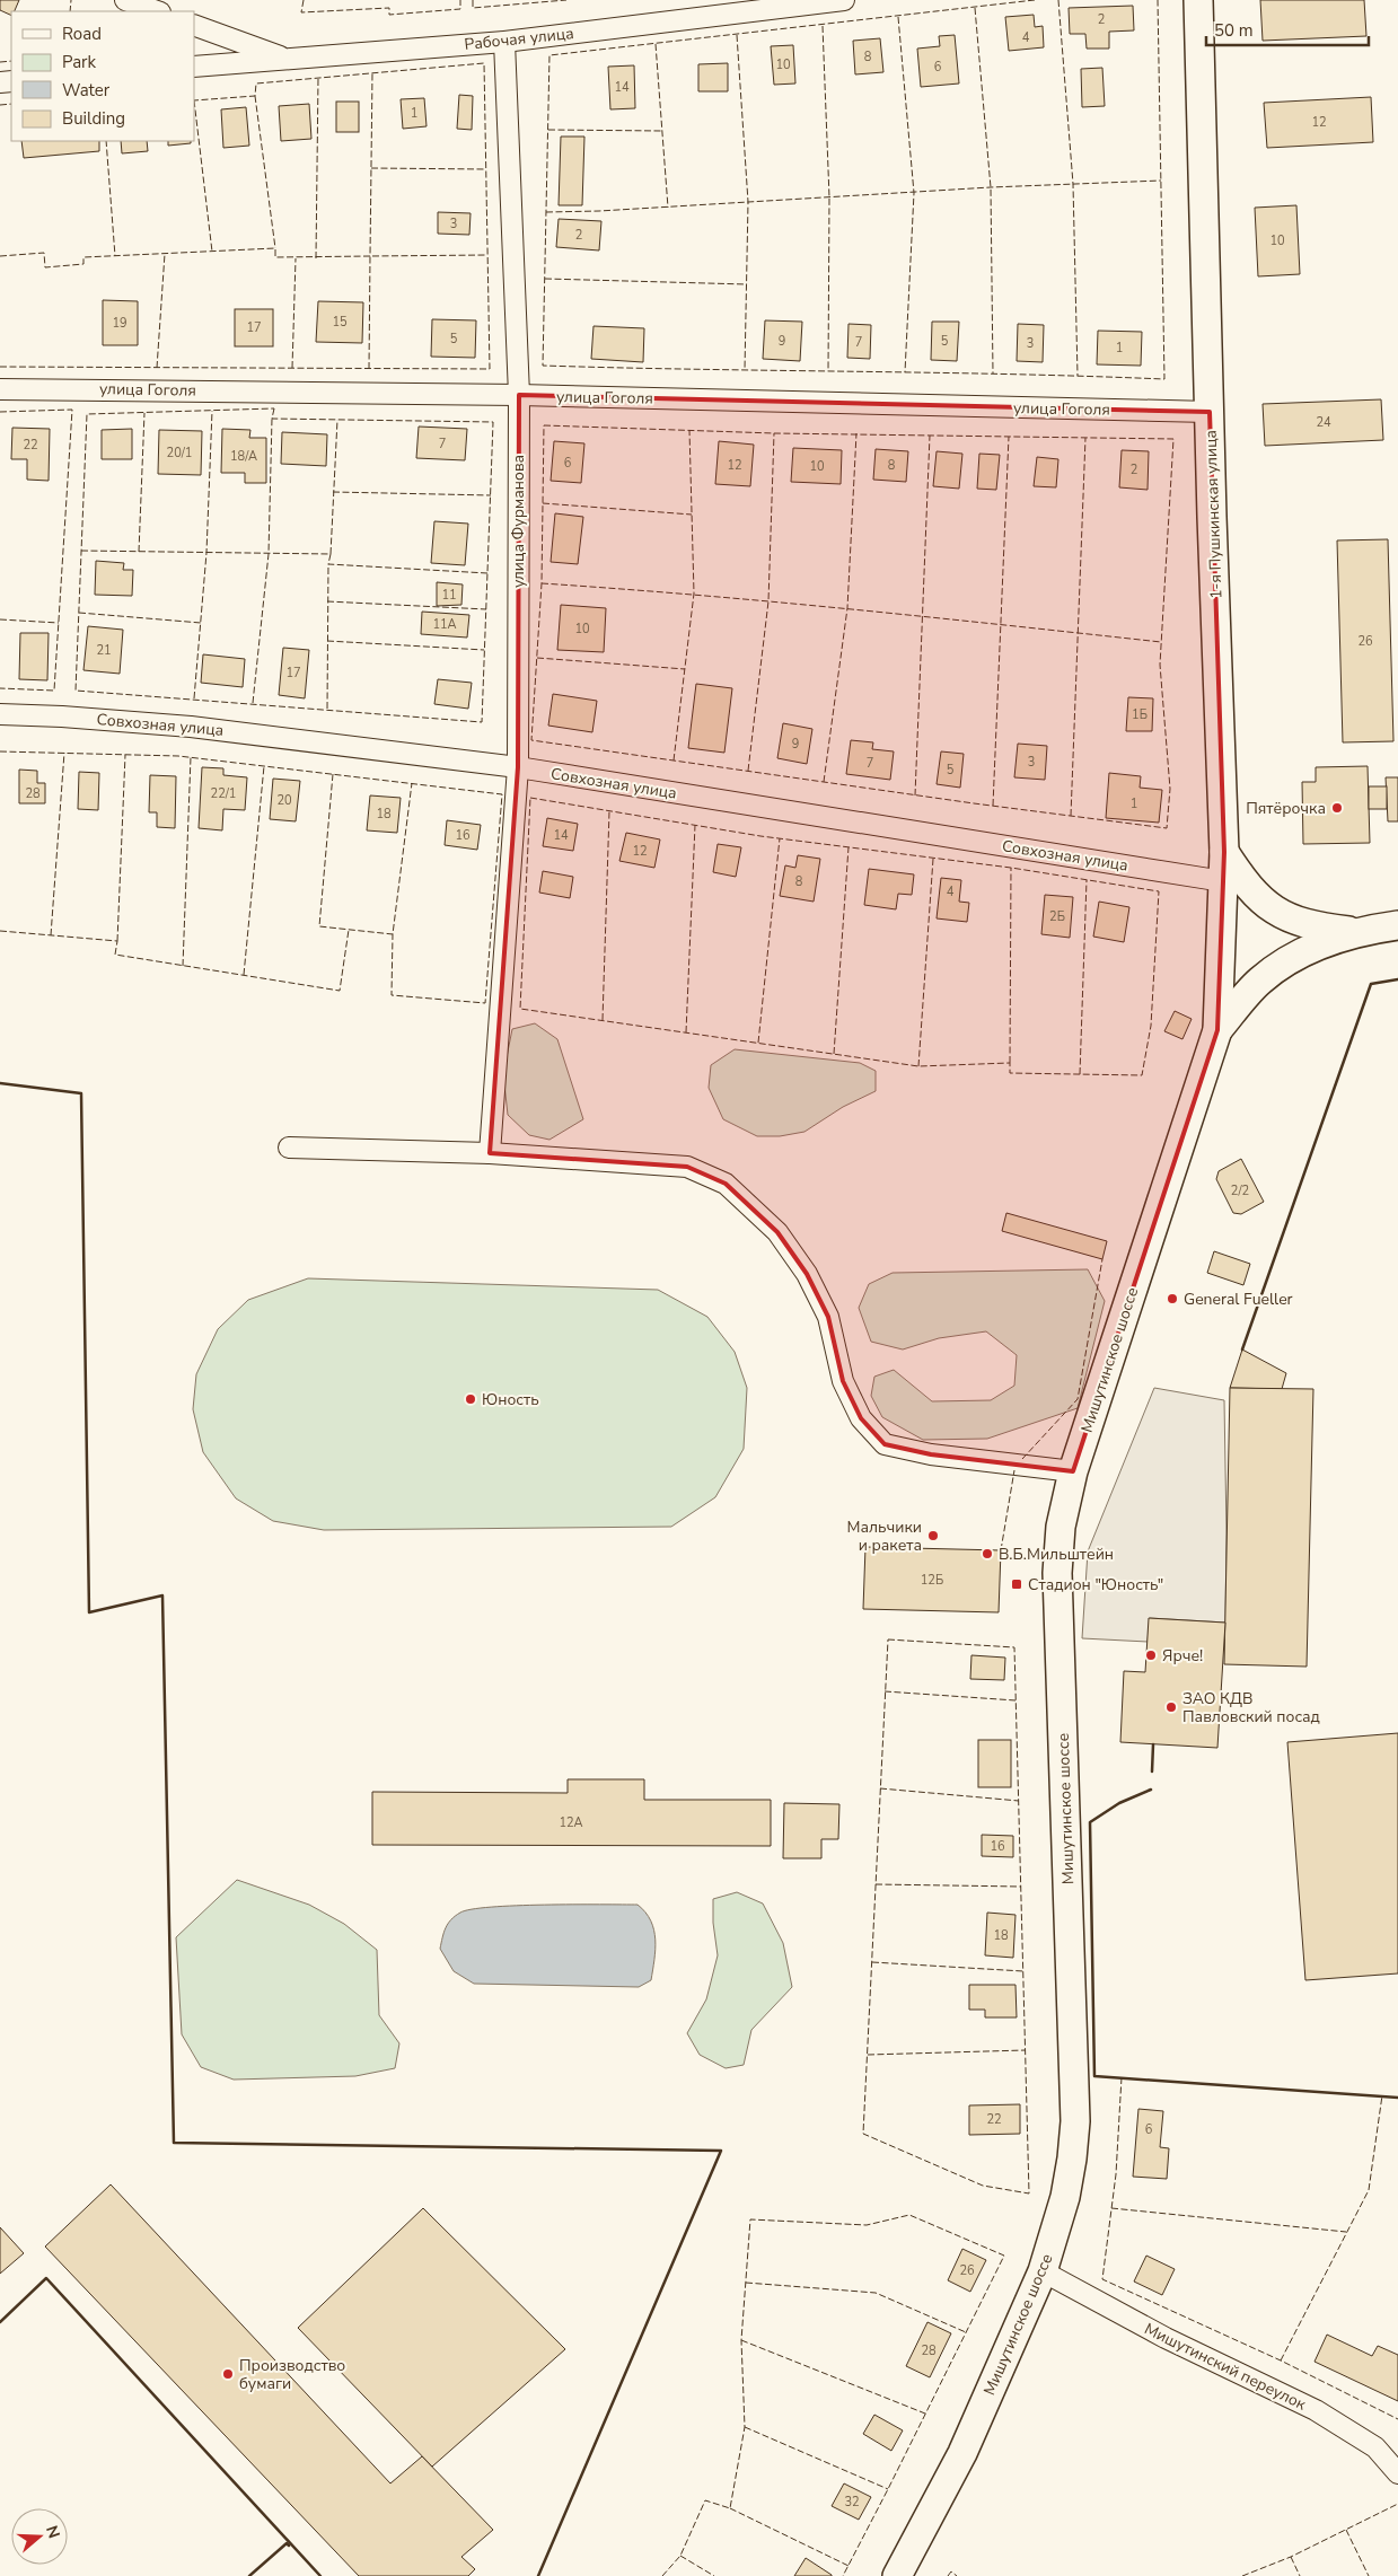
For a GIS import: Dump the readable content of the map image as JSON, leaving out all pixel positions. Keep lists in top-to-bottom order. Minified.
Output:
{"streets":{"main road":["1-я Пушкинская улица","Мишутинское шоссе"],"street":["Рабочая улица","улица Гоголя","улица Фурманова","Совхозная улица","Мишутинский переулок"]},"crossings":[["Рабочая улица","улица Фурманова"],["улица Гоголя","1-я Пушкинская улица"],["улица Гоголя","улица Фурманова"],["1-я Пушкинская улица","Совхозная улица"],["1-я Пушкинская улица","Мишутинское шоссе"],["улица Фурманова","Совхозная улица"],["Мишутинское шоссе","Мишутинский переулок"]],"places":{"other":["Пятёрочка","General Fueller","Юность","Мальчики и ракета","В.Б.Мильштейн","Ярче!","ЗАО КДВ Павловский посад","Производство бумаги"],"transit":["Стадион \"Юность\""]},"house_numbers":["2","4","8","10","6","14","1","12","3","2","10","15","19","17","5","9","5","7","3","1","24","7","22","20/1","18/А","6","12","8","10","2","11","11А","10","26","21","17","1Б","9","3","7","5","28","22/1","20","1","18","16","14","12","8","4","2Б","2/2","12Б","12А","16","18","22","6","26","28","32"],"legend":["Road","Park","Water","Building"],"scale_bar":"50 m","north":"right"}
